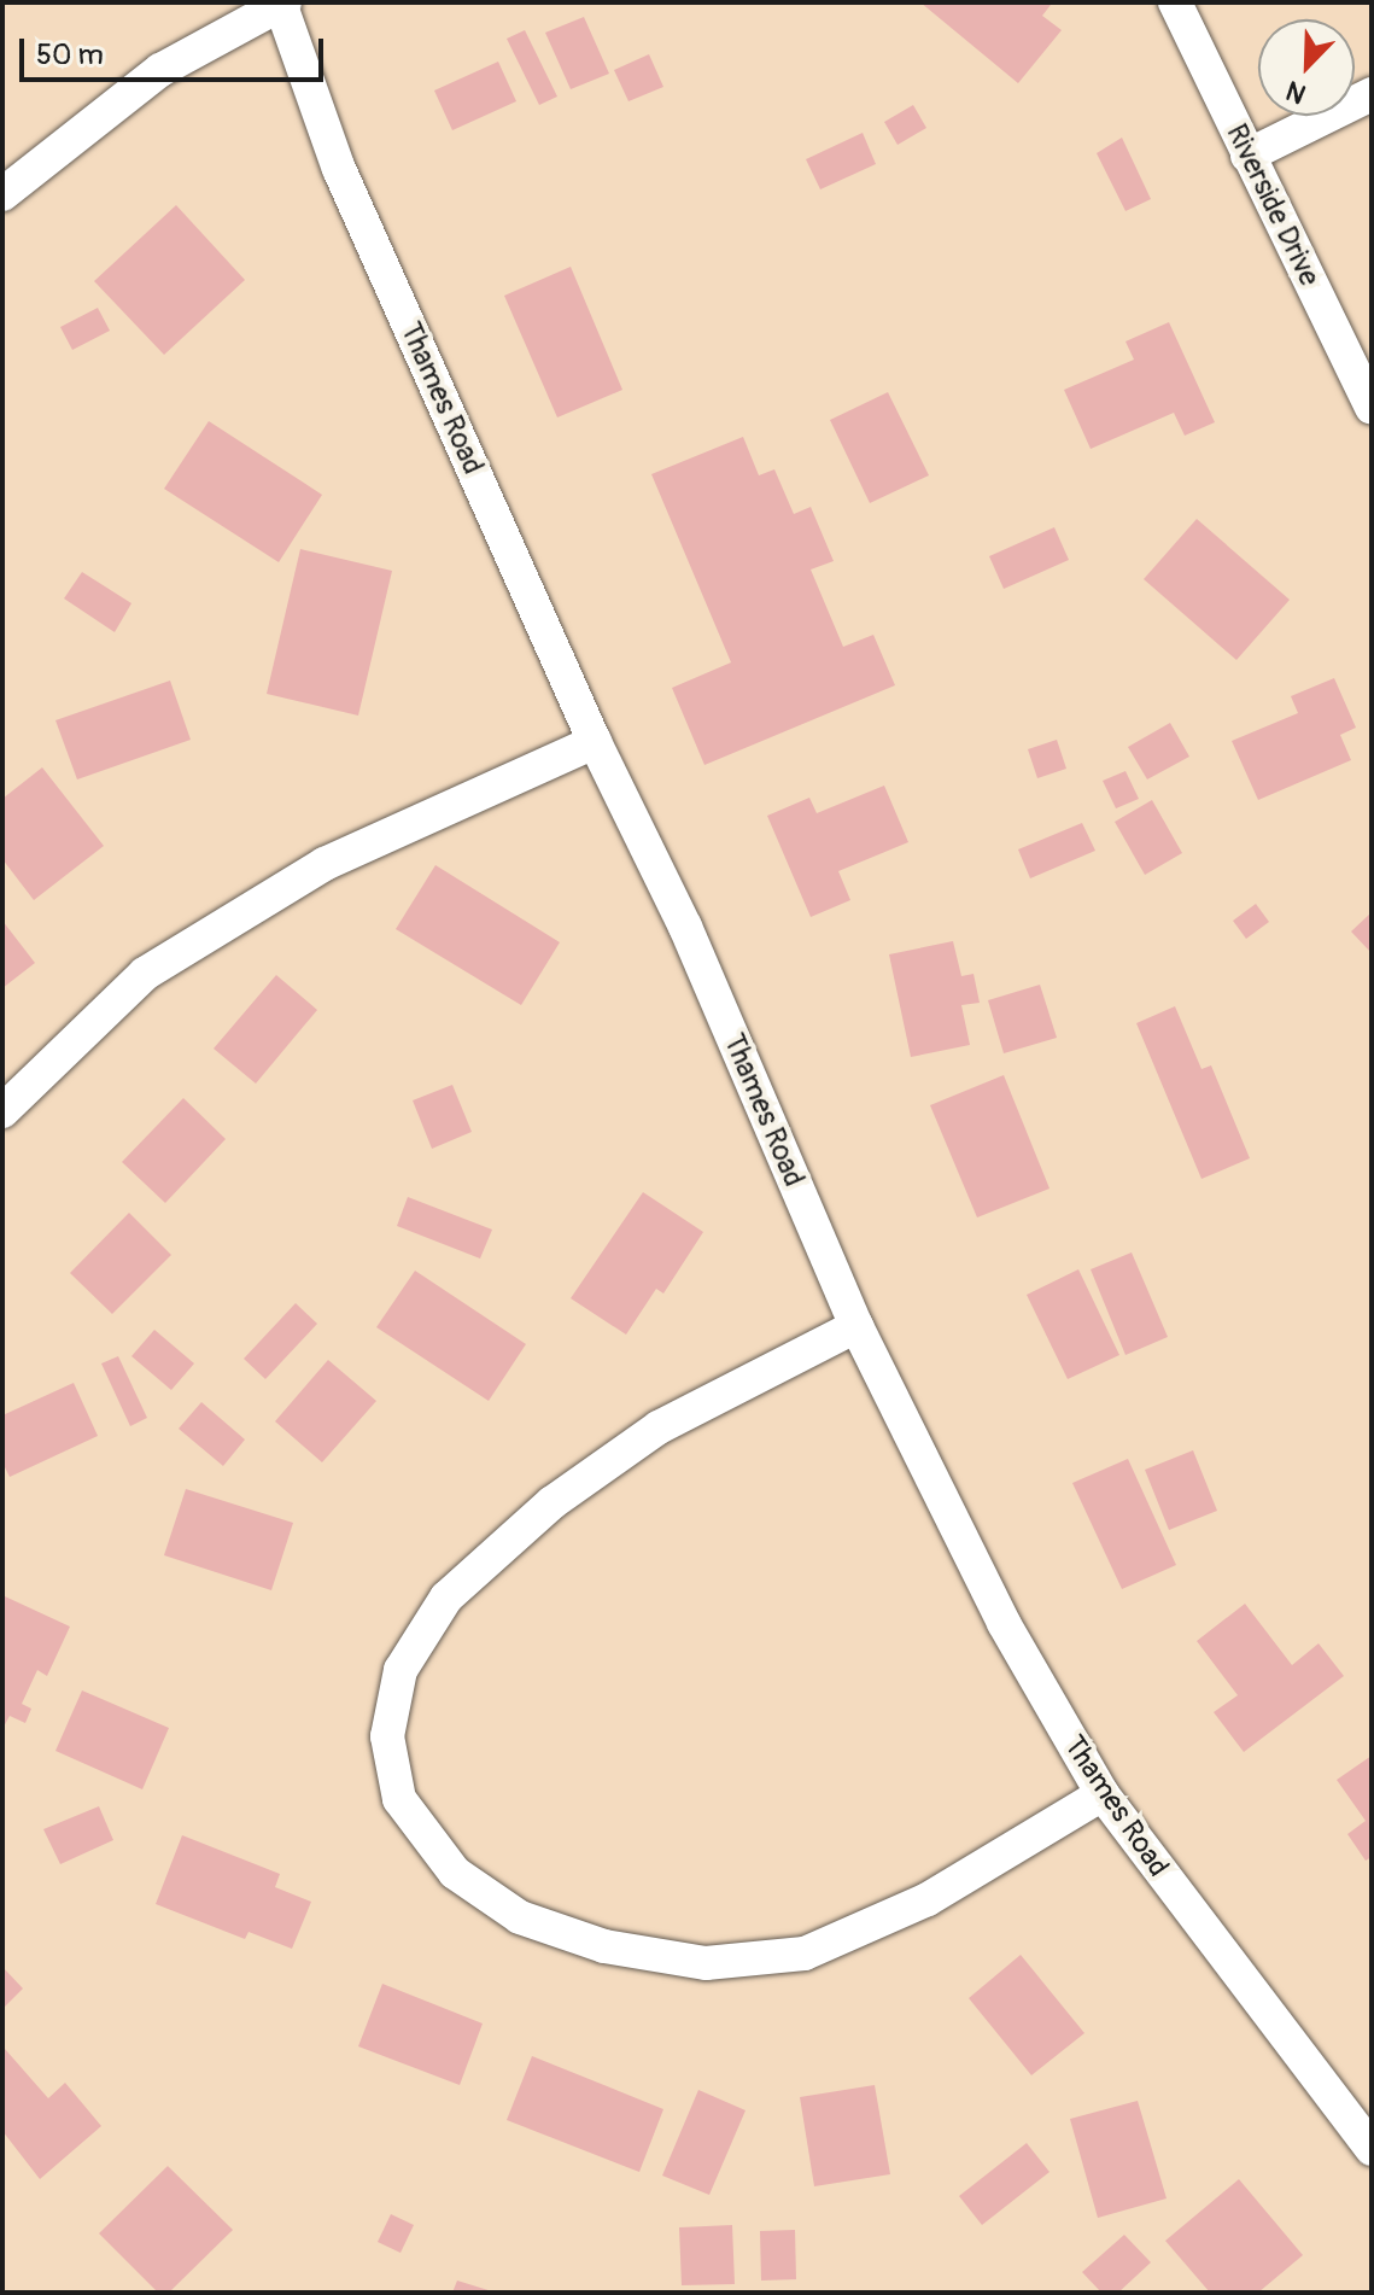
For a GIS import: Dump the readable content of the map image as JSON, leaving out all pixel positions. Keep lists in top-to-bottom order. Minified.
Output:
{"streets":{"street":["Riverside Drive","Thames Road"]},"scale_bar":"50 m","north":"bottom left"}
